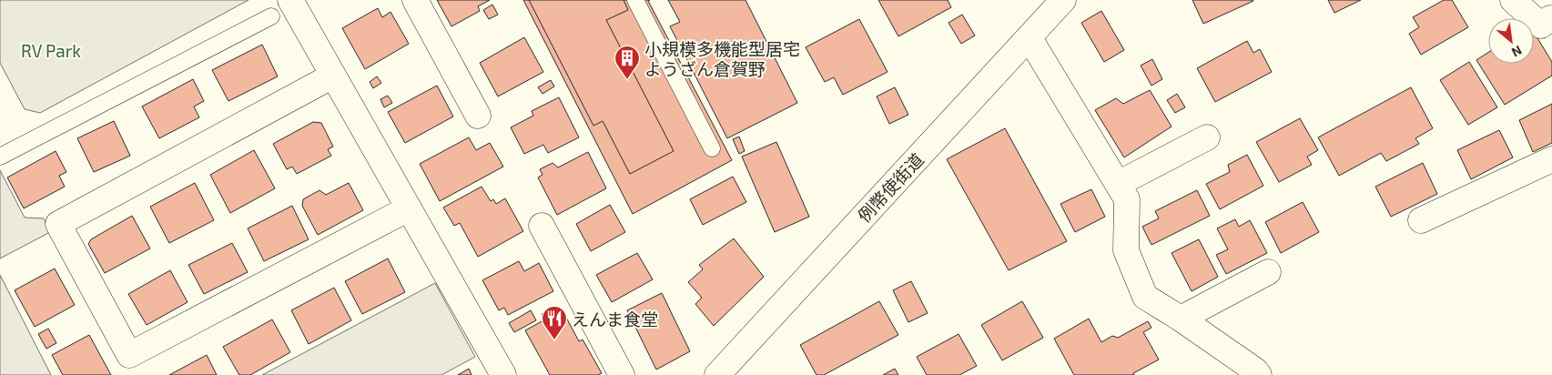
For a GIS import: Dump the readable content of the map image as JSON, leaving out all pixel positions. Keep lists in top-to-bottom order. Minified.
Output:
{"streets":{"street":["例幣使街道"]},"parks":["RV Park"],"places":{"building":["小規模多機能型居宅 ようざん倉賀野"],"restaurant":["えんま食堂"]},"north":"bottom right"}
